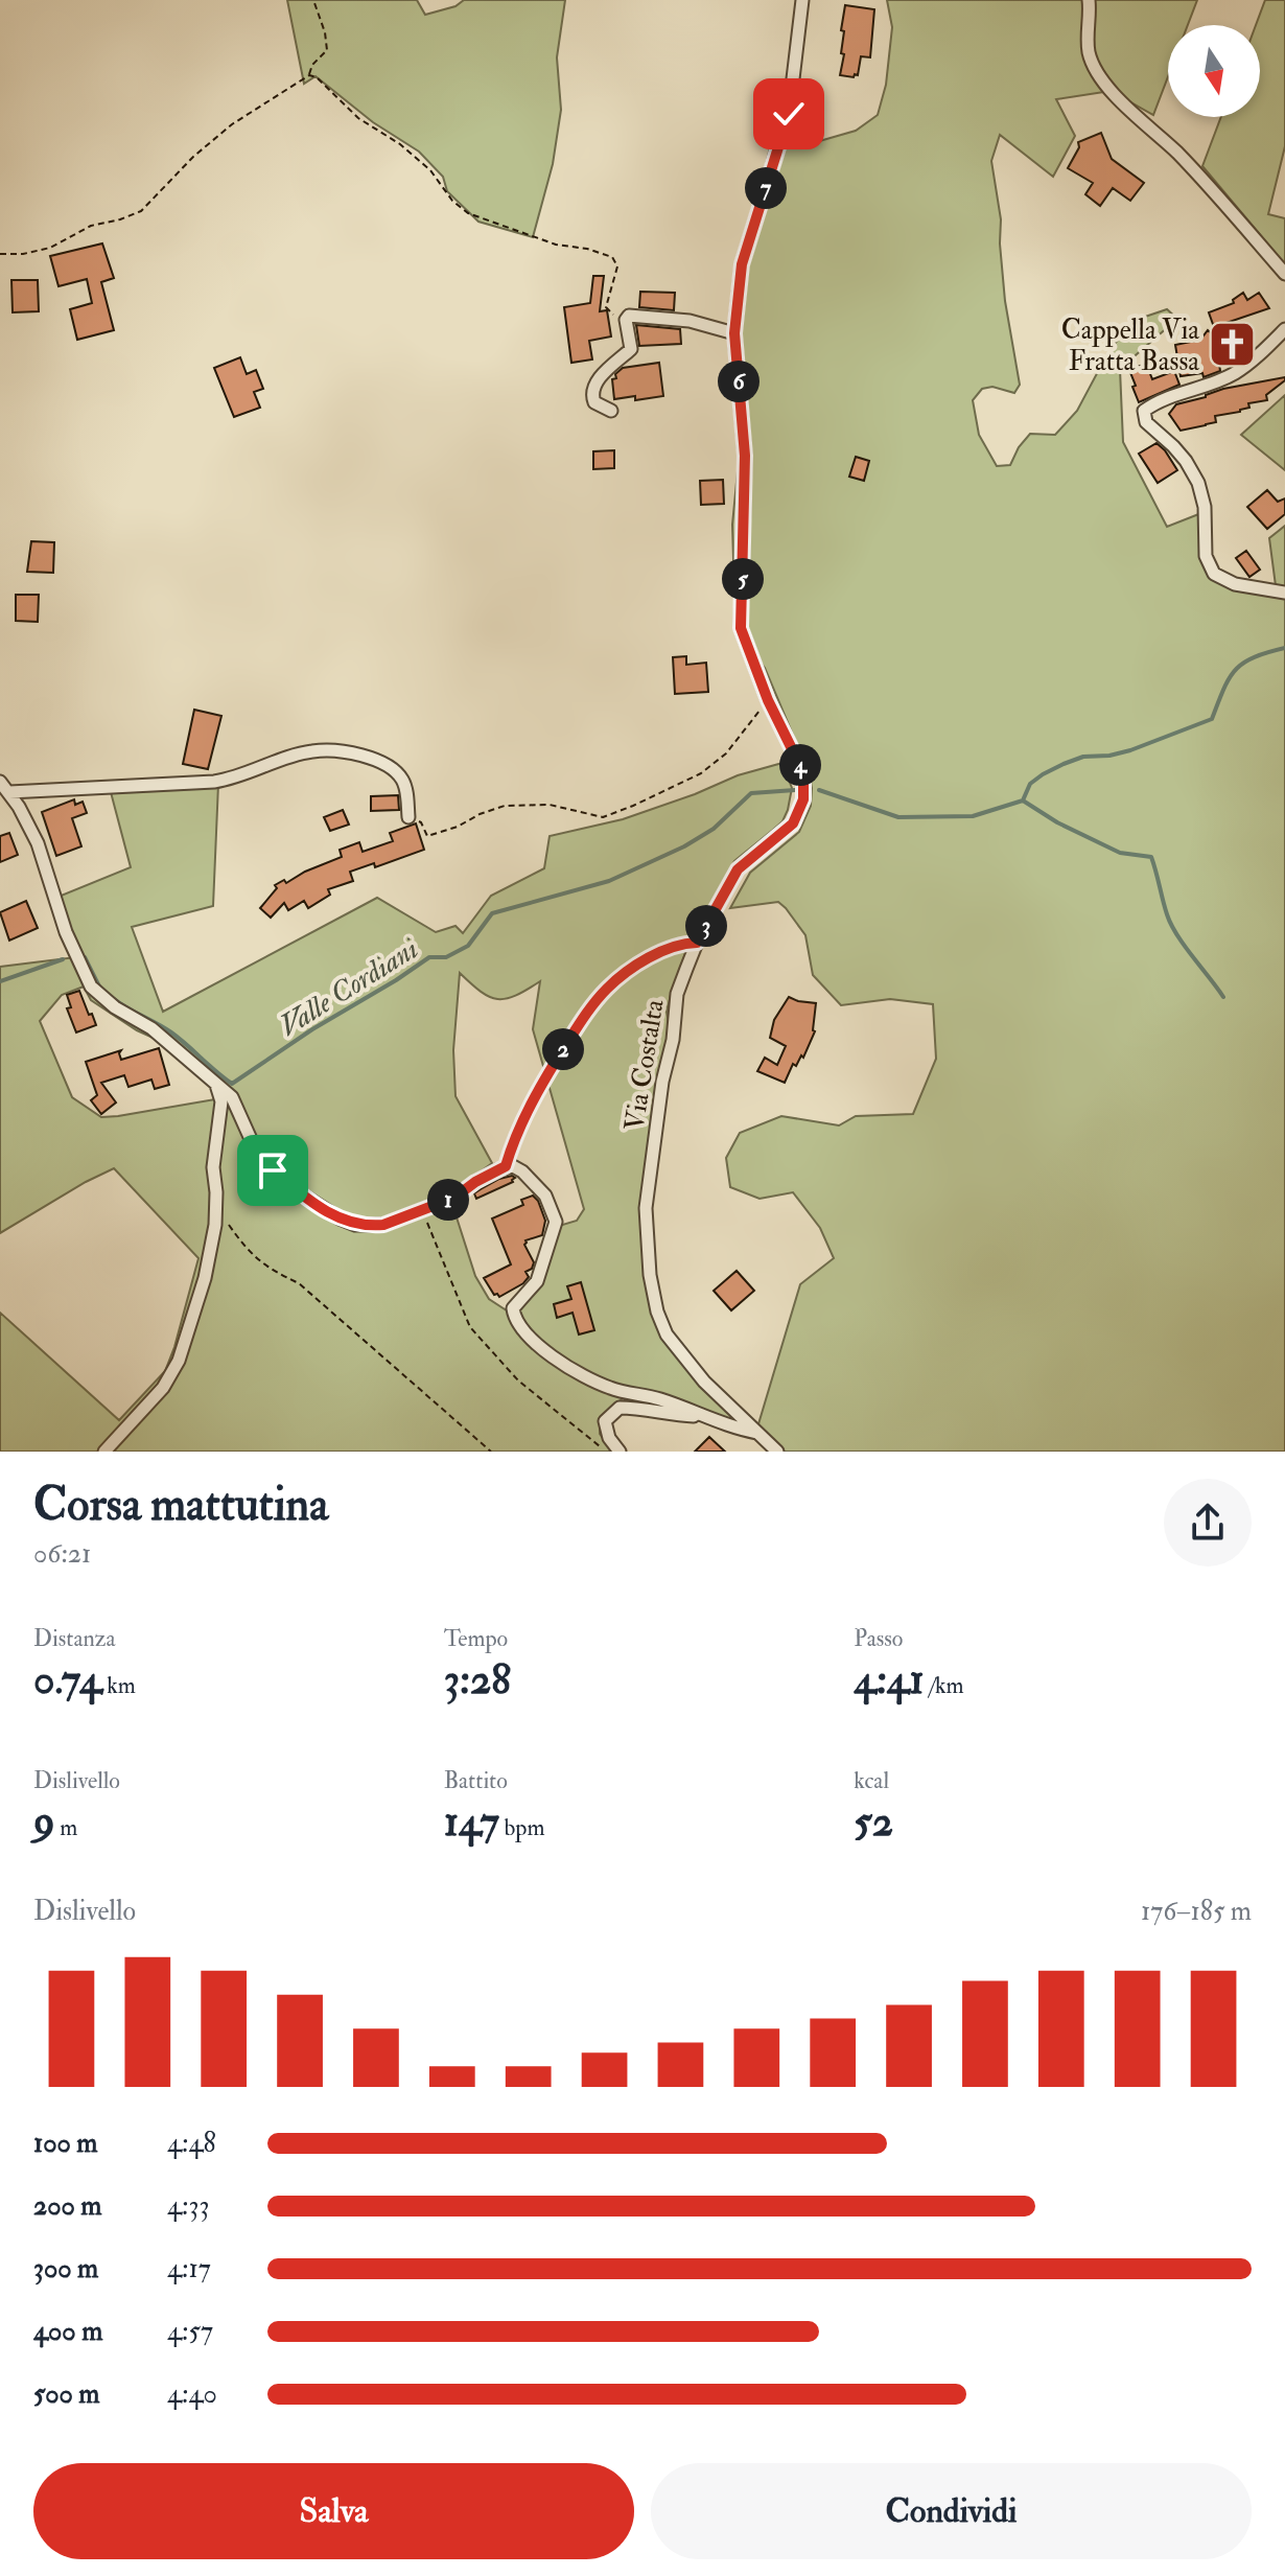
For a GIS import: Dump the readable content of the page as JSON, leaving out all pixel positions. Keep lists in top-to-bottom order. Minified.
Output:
{"streets":{"street":["Via Costalta"]},"water":["Valle Cordiani"],"places":{"church":["Cappella Via Fratta Bassa"]},"north":"bottom","page":{"pins":["7","6","5","4","3","2","1"],"heading":["Corsa mattutina","06:21"],"stats":[["Distanza","0.74 km"],["Tempo","3:28"],["Passo","4:41 /km"],["Dislivello","9 m"],["Battito","147 bpm"],["kcal","52"]],"chart":["Dislivello","176–185 m"],"list":[{"name":"100 m","note":"4:48"},{"name":"200 m","note":"4:33"},{"name":"300 m","note":"4:17"},{"name":"400 m","note":"4:57"},{"name":"500 m","note":"4:40"}],"buttons":["Salva","Condividi"]}}
